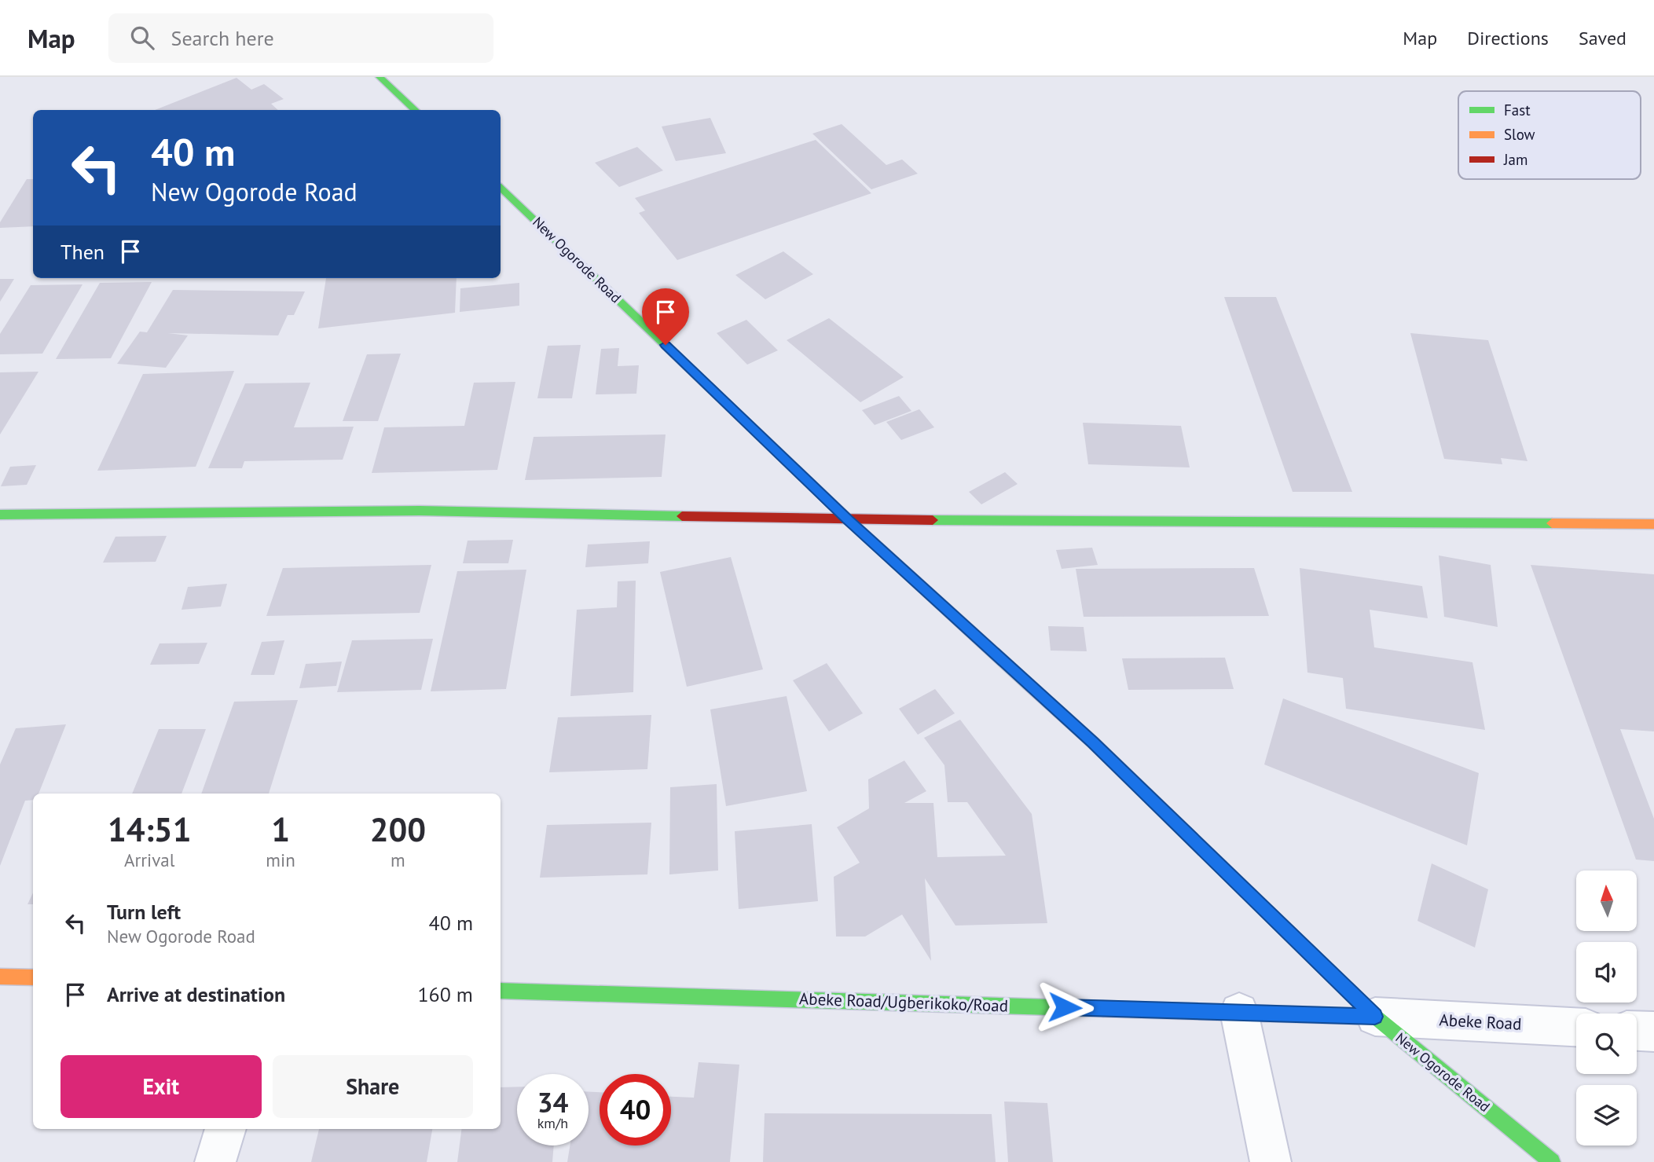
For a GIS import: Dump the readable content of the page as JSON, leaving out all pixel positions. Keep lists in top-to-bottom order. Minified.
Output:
{"streets":{"street":["New Ogorode Road","Abeke Road/Ugberikoko/Road","Abeke Road"]},"crossings":[["New Ogorode Road","Abeke Road/Ugberikoko/Road"],["New Ogorode Road","Abeke Road"],["Abeke Road/Ugberikoko/Road","Abeke Road"]],"legend":["Fast","Slow","Jam"],"north":"top","page":{"header":"Map","search":"Search here","nav":["Map","Directions","Saved"],"turn":["40 m","New Ogorode Road"],"then":"Then","eta":["14:51","Arrival","1","min","200","m"],"list":[{"name":"Turn left","note":"New Ogorode Road","value":"40 m"},{"name":"Arrive at destination","value":"160 m"}],"buttons":["Exit","Share"],"speed":"34 km/h","limit":"40"}}
